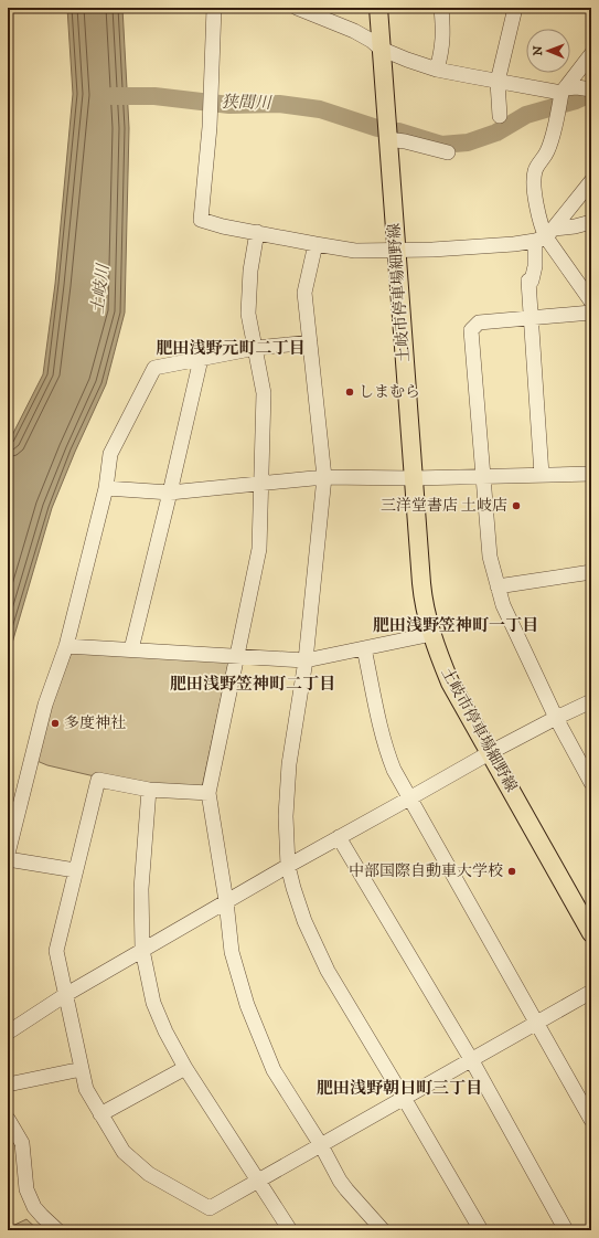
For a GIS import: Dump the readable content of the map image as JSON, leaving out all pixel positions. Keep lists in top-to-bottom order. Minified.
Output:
{"streets":{"main road":["土岐市停車場細野線"]},"districts":["肥田浅野元町二丁目","肥田浅野笠神町一丁目","肥田浅野笠神町二丁目","肥田浅野朝日町三丁目"],"water":["狭間川","土岐川"],"places":["しまむら","三洋堂書店 土岐店","多度神社","中部国際自動車大学校"],"north":"left"}
